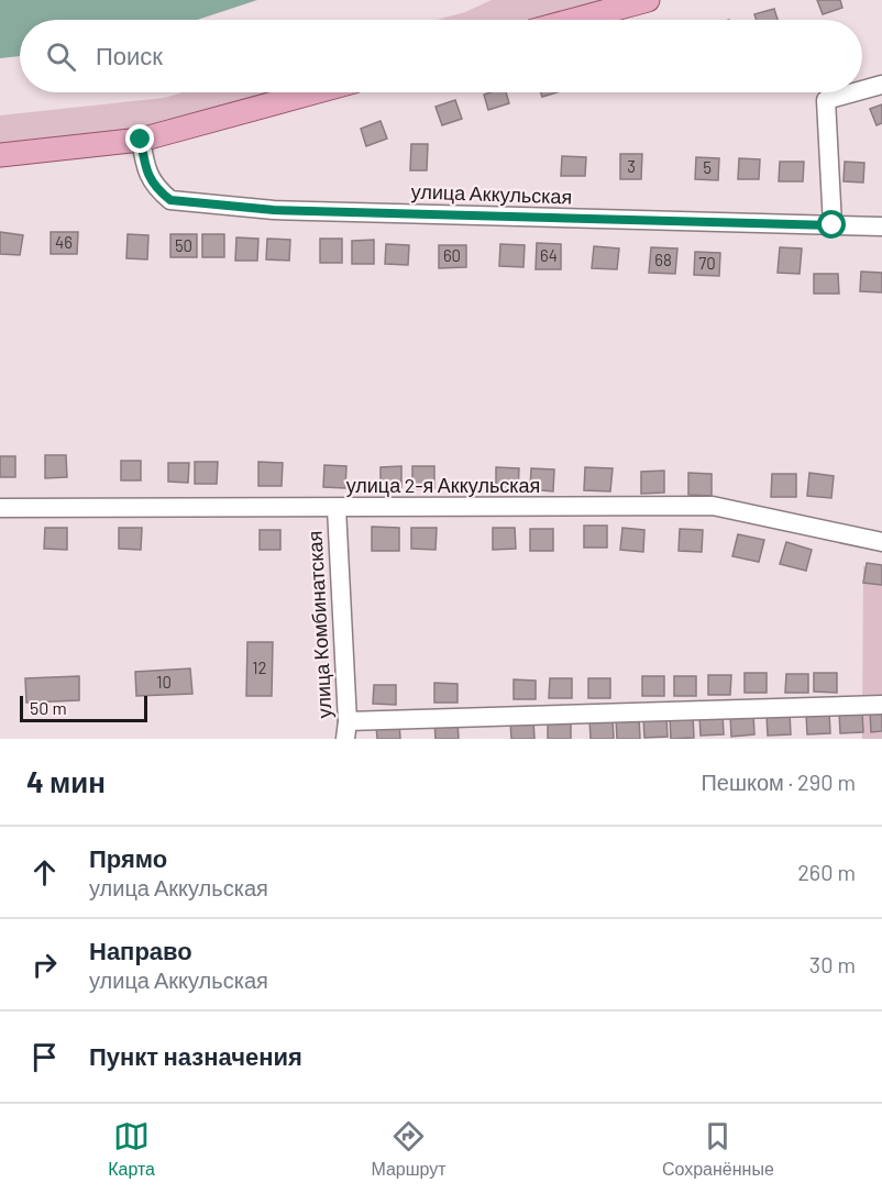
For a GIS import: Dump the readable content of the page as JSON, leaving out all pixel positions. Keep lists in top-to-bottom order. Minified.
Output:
{"streets":{"street":["улица Аккульская","улица 2-я Аккульская","улица Комбинатская"]},"crossings":[["улица 2-я Аккульская","улица Комбинатская"]],"house_numbers":["3","5","46","50","60","64","68","70","12","10"],"scale_bar":"50 m","page":{"search":"Поиск","scale":"50 m","heading":["4 мин","Пешком · 290 m"],"list":[["Прямо","улица Аккульская","260 m"],["Направо","улица Аккульская","30 m"],"Пункт назначения"],"nav":["Карта","Маршрут","Сохранённые"]}}
